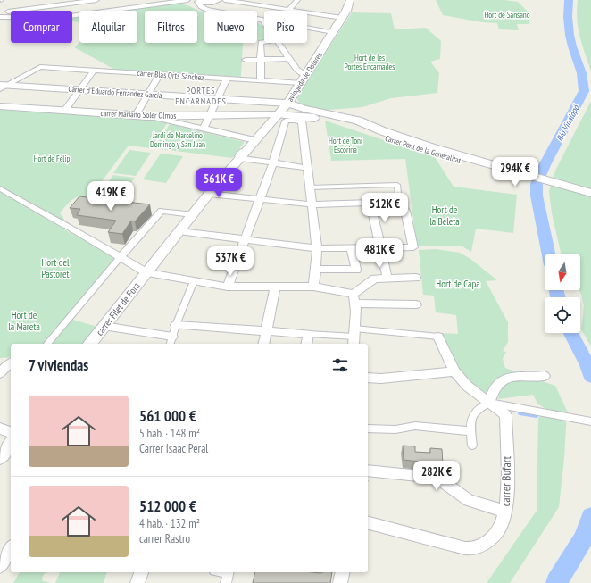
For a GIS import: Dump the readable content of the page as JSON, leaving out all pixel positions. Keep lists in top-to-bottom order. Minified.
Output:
{"streets":{"main road":["avinguda de Dolores","Carrer d'Eduardo Ferrández García","carrer Mariano Soler Olmos","Carrer Pont de la Generalitat"],"street":["carrer Blas Orts Sánchez","carrer Filet de Fora","carrer Bufart"]},"crossings":[["carrer Blas Orts Sánchez","avinguda de Dolores"],["carrer Blas Orts Sánchez","Carrer d'Eduardo Ferrández García"],["avinguda de Dolores","Carrer d'Eduardo Ferrández García"],["avinguda de Dolores","carrer Mariano Soler Olmos"],["avinguda de Dolores","Carrer Pont de la Generalitat"],["avinguda de Dolores","carrer Filet de Fora"],["Carrer d'Eduardo Ferrández García","Carrer Pont de la Generalitat"],["carrer Mariano Soler Olmos","Carrer Pont de la Generalitat"]],"districts":["PORTES ENCARNADES"],"water":["Río Vinalopó"],"parks":["Hort de Sansano","Hort de les Portes Encarnades","Jardí de Marcelino Domingo y San Juan","Hort de Toni Escorina","Hort de Felip","Hort de la Beleta","Hort del Pastoret","Hort de Capa","Hort de la Mareta"],"north":"bottom","page":{"chip":["Comprar","Alquilar","Filtros","Nuevo","Piso"],"price":["294K €","561K €","419K €","512K €","481K €","537K €","282K €"],"heading":"7 viviendas","list":[{"name":"561 000 €","note":"5 hab. · 148 m² · Carrer Isaac Peral"},{"name":"512 000 €","note":"4 hab. · 132 m² · carrer Rastro"}]}}
